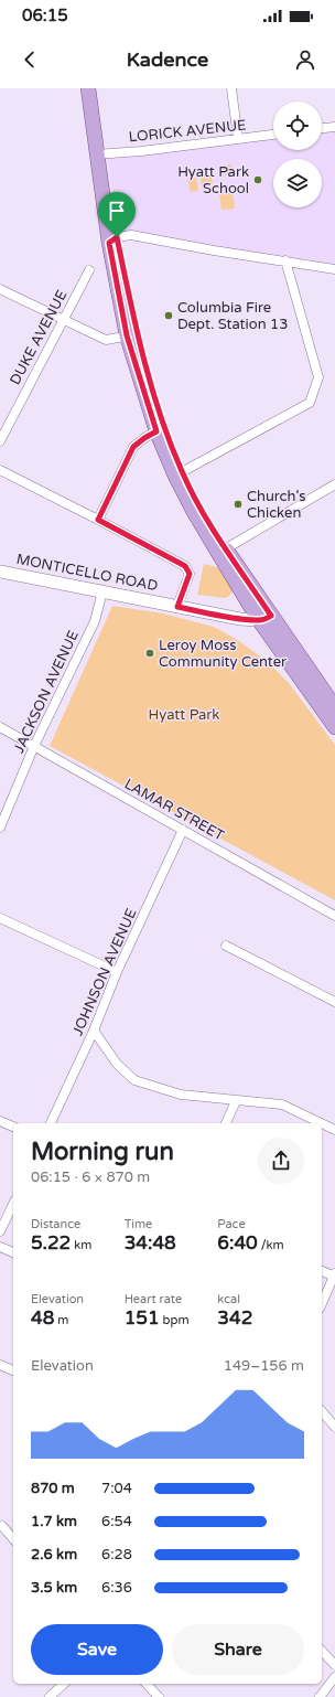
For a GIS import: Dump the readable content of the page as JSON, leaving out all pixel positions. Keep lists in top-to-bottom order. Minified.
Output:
{"streets":{"main road":["MONTICELLO ROAD"],"street":["LORICK AVENUE","DUKE AVENUE","JACKSON AVENUE","LAMAR STREET","JOHNSON AVENUE"]},"crossings":[["MONTICELLO ROAD","JACKSON AVENUE"],["JACKSON AVENUE","LAMAR STREET"],["LAMAR STREET","JOHNSON AVENUE"]],"parks":["Hyatt Park"],"places":["Hyatt Park School","Columbia Fire Dept. Station 13","Church's Chicken","Leroy Moss Community Center"],"page":{"status":"06:15","header":"Kadence","heading":["Morning run","06:15 · 6 × 870 m"],"stats":[["Distance","5.22 km"],["Time","34:48"],["Pace","6:40 /km"],["Elevation","48 m"],["Heart rate","151 bpm"],["kcal","342"]],"chart":["Elevation","149–156 m"],"list":[{"name":"870 m","note":"7:04"},{"name":"1.7 km","note":"6:54"},{"name":"2.6 km","note":"6:28"},{"name":"3.5 km","note":"6:36"}],"buttons":["Save","Share"]}}
